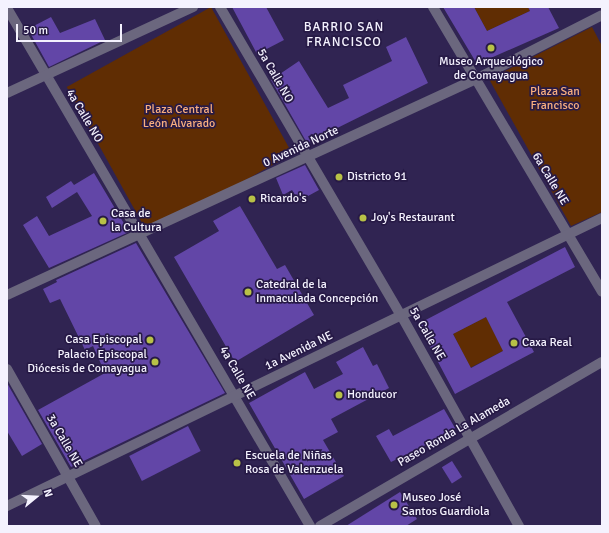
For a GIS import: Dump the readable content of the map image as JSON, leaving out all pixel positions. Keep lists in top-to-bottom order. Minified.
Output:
{"streets":{"street":["5a Calle NO","4a Calle NO","0 Avenida Norte","6a Calle NE","5a Calle NE","1a Avenida NE","4a Calle NE","Paseo Ronda La Alameda","3a Calle NE"]},"crossings":[["5a Calle NO","0 Avenida Norte"],["5a Calle NO","5a Calle NE"],["4a Calle NO","0 Avenida Norte"],["4a Calle NO","4a Calle NE"],["0 Avenida Norte","6a Calle NE"],["0 Avenida Norte","5a Calle NE"],["0 Avenida Norte","4a Calle NE"],["6a Calle NE","1a Avenida NE"],["5a Calle NE","1a Avenida NE"],["5a Calle NE","Paseo Ronda La Alameda"],["1a Avenida NE","4a Calle NE"],["1a Avenida NE","3a Calle NE"]],"districts":["BARRIO SAN FRANCISCO"],"parks":["Plaza San Francisco","Plaza Central León Alvarado"],"places":["Museo Arqueológico de Comayagua","Districto 91","Ricardo's","Joy's Restaurant","Casa de la Cultura","Catedral de la Inmaculada Concepción","Casa Episcopal","Caxa Real","Palacio Episcopal Diócesis de Comayagua","Honducor","Escuela de Niñas Rosa de Valenzuela","Museo José Santos Guardiola"],"scale_bar":"50 m","north":"right"}
